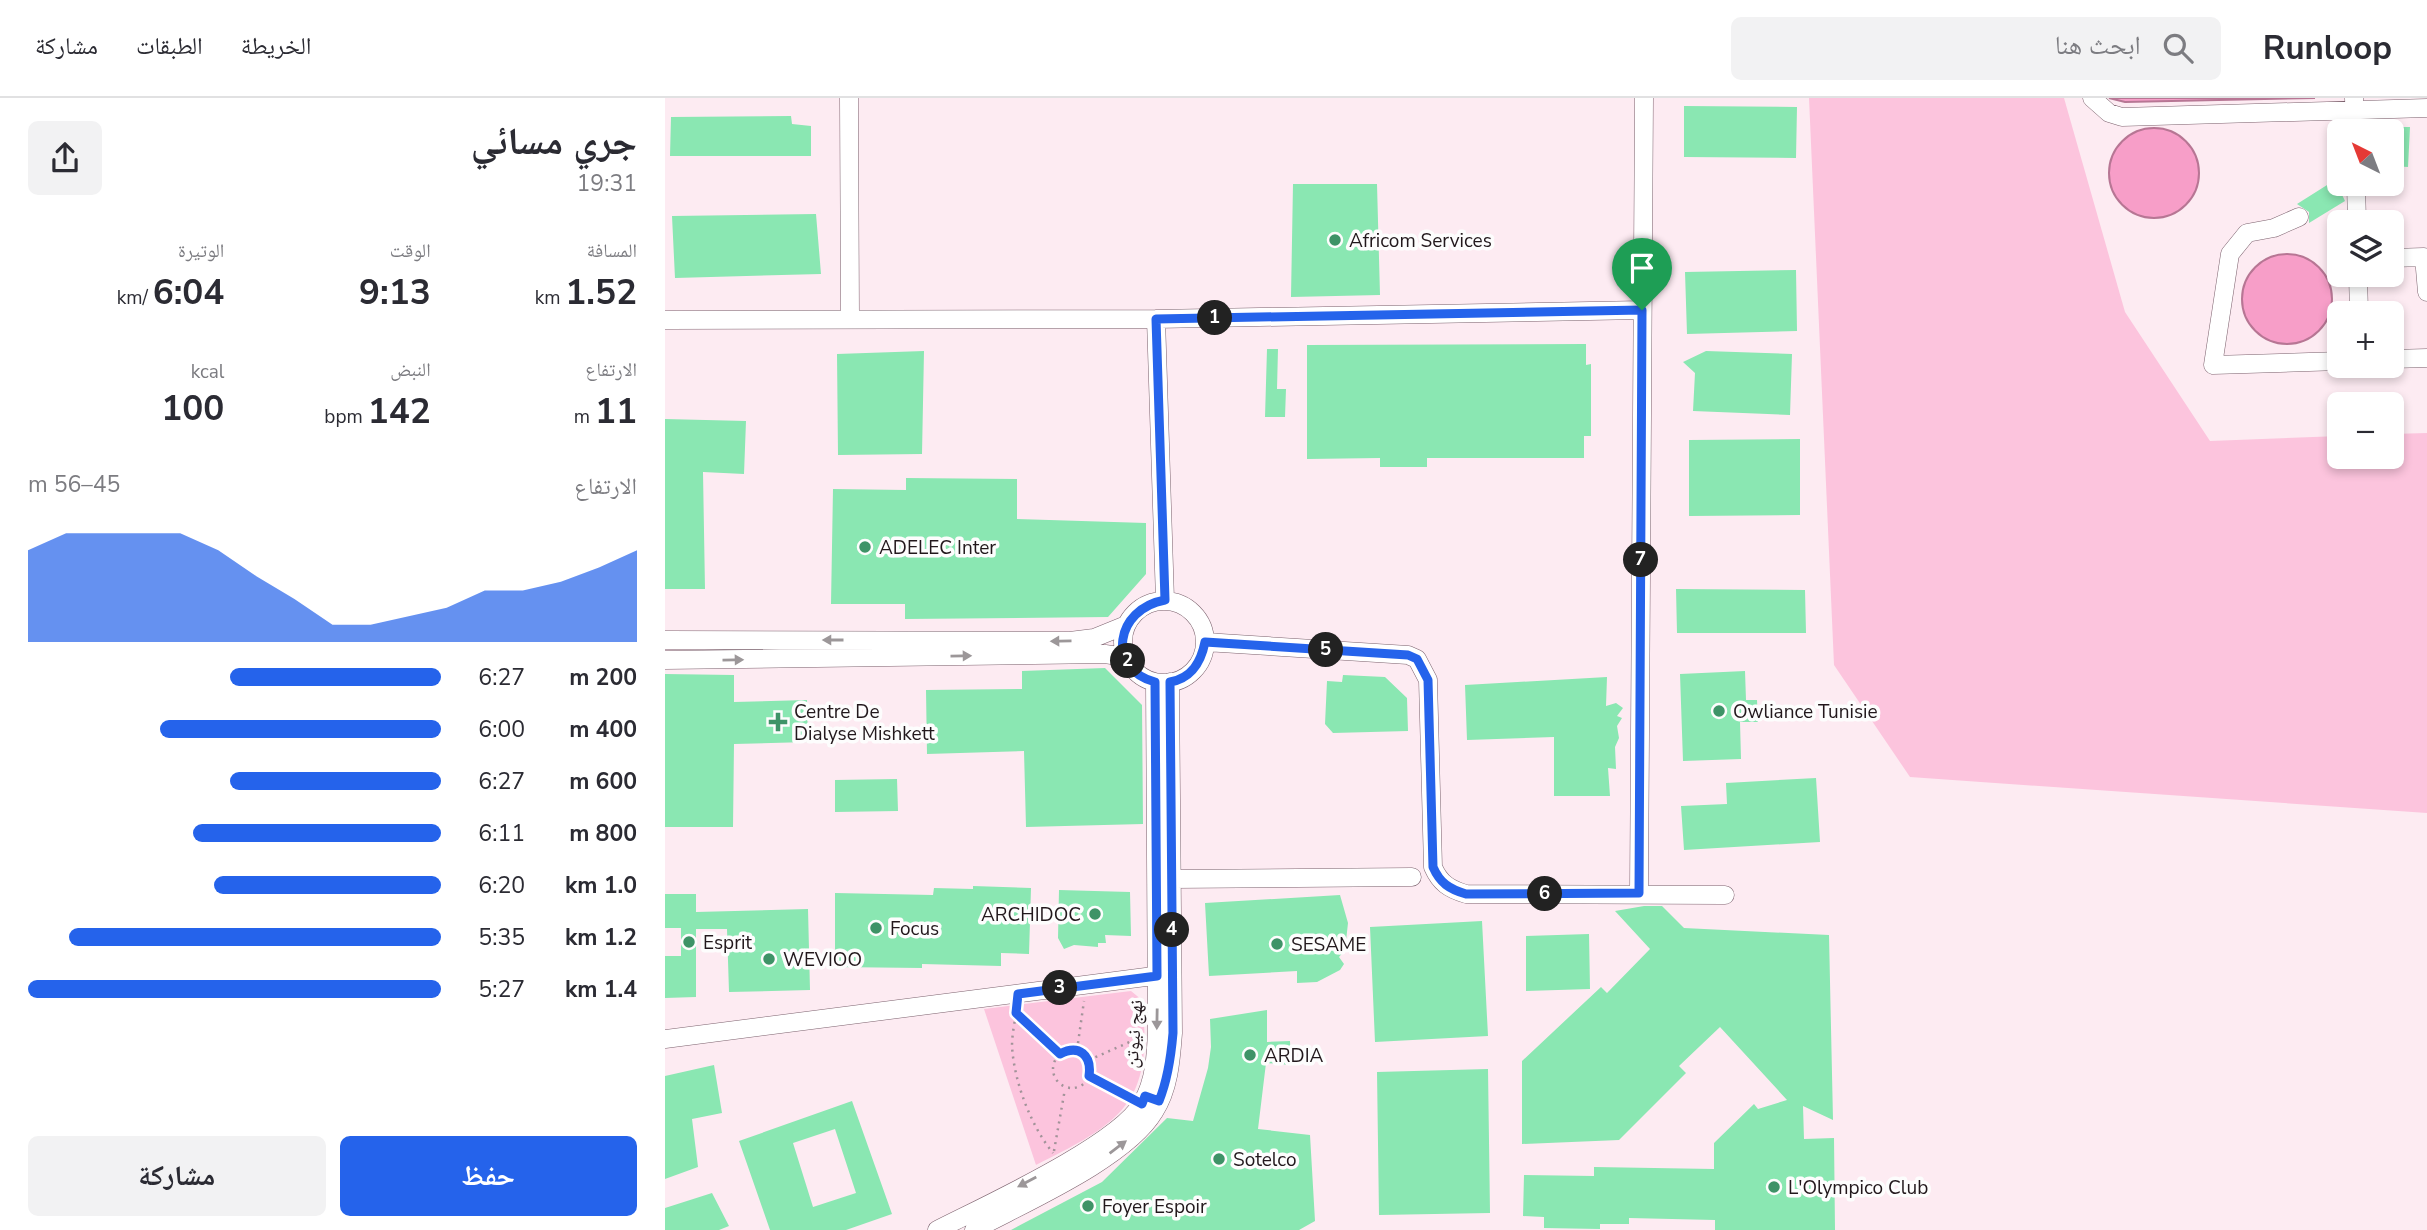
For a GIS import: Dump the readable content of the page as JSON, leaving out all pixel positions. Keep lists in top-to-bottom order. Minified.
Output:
{"streets":{"street":["نهج نيوتن"]},"places":{"other":["Africom Services","ADELEC Inter","Owliance Tunisie","ARCHIDOC","Focus","Esprit","SESAME","WEVIOO","ARDIA","Sotelco","L'Olympico Club","Foyer Espoir"],"health":["Centre De Dialyse Mishkett"]},"north":"top left","page":{"header":"Runloop","search":"ابحث هنا","nav":["الخريطة","الطبقات","مشاركة"],"heading":["جري مسائي","19:31"],"map_buttons":["+","−"],"stats":[["المسافة","1.52 km"],["الوقت","9:13"],["الوتيرة","6:04 /km"],["الارتفاع","11 m"],["النبض","142 bpm"],["kcal","100"]],"pins":["1","7","5","2","6","4","3"],"chart":["الارتفاع","45–56 m"],"list":[{"name":"200 m","note":"6:27"},{"name":"400 m","note":"6:00"},{"name":"600 m","note":"6:27"},{"name":"800 m","note":"6:11"},{"name":"1.0 km","note":"6:20"},{"name":"1.2 km","note":"5:35"},{"name":"1.4 km","note":"5:27"}],"buttons":["حفظ","مشاركة"]}}
